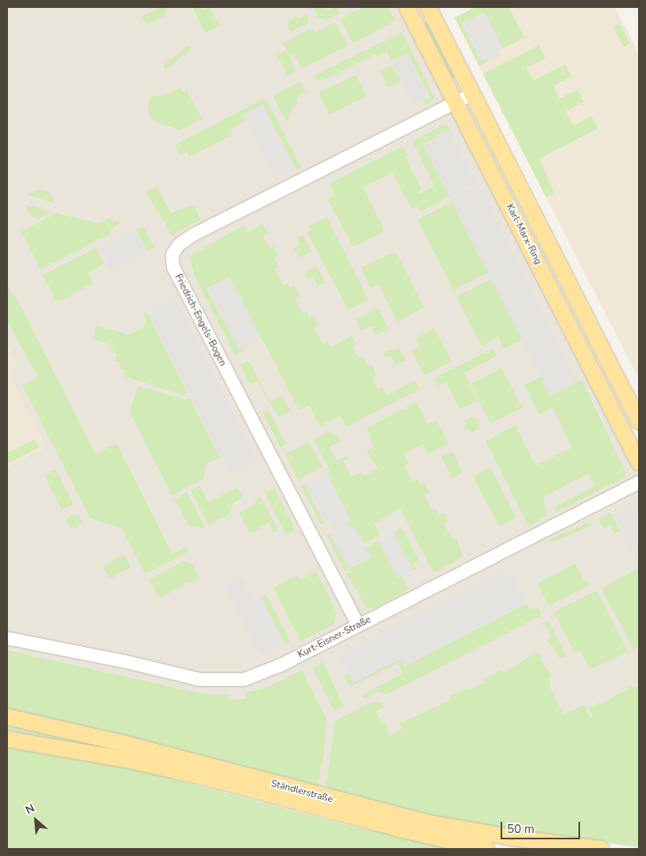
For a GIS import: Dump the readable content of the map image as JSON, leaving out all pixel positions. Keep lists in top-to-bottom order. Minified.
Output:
{"streets":{"main road":["Karl-Marx-Ring","Ständlerstraße"],"street":["Friedrich-Engels-Bogen","Kurt-Eisner-Straße"]},"crossings":[["Karl-Marx-Ring","Friedrich-Engels-Bogen"],["Friedrich-Engels-Bogen","Kurt-Eisner-Straße"]],"scale_bar":"50 m","north":"top left"}
